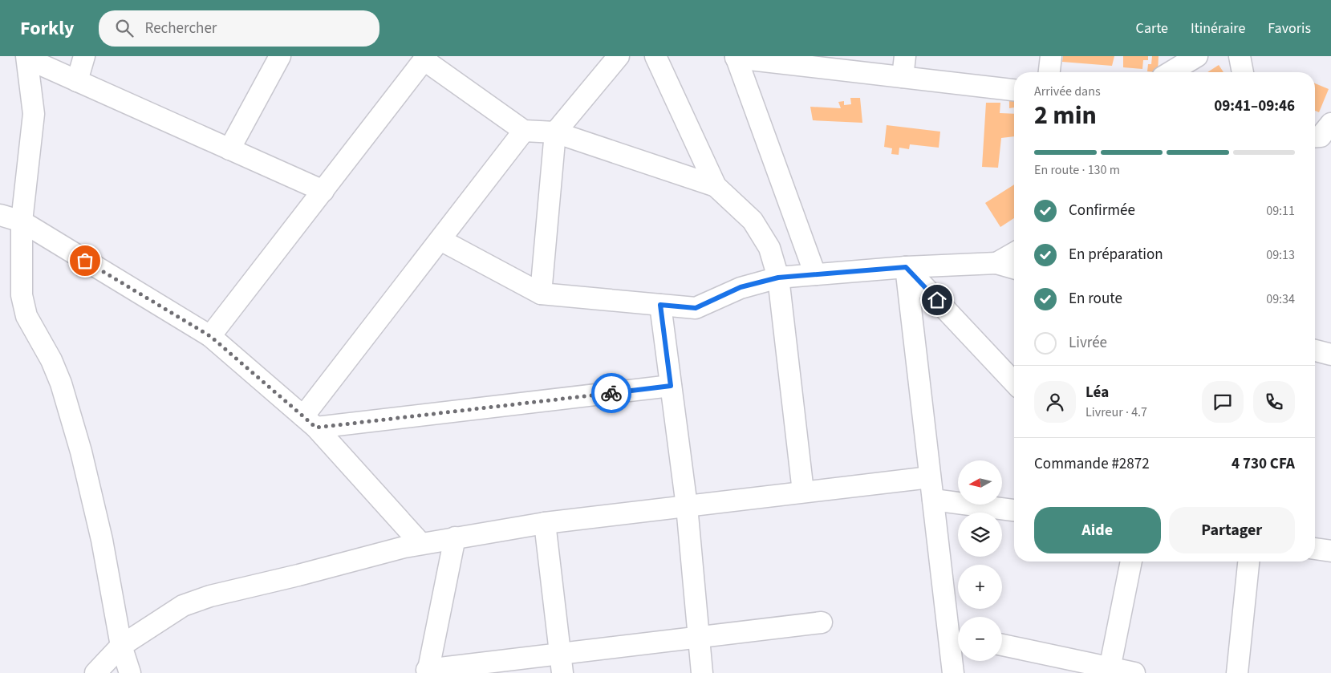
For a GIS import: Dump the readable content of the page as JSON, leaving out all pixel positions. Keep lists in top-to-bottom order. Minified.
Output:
{"north":"left","page":{"header":"Forkly","search":"Rechercher","nav":["Carte","Itinéraire","Favoris"],"heading":["2 min","Arrivée dans","09:41–09:46"],"panel":["Léa","Livreur · 4.7","Commande #2872","4 730 CFA"],"bar":"En route · 130 m","list":[["Confirmée","09:11"],["En préparation","09:13"],["En route","09:34"],"Livrée"],"map_buttons":["+","−"],"buttons":["Aide","Partager"]}}
